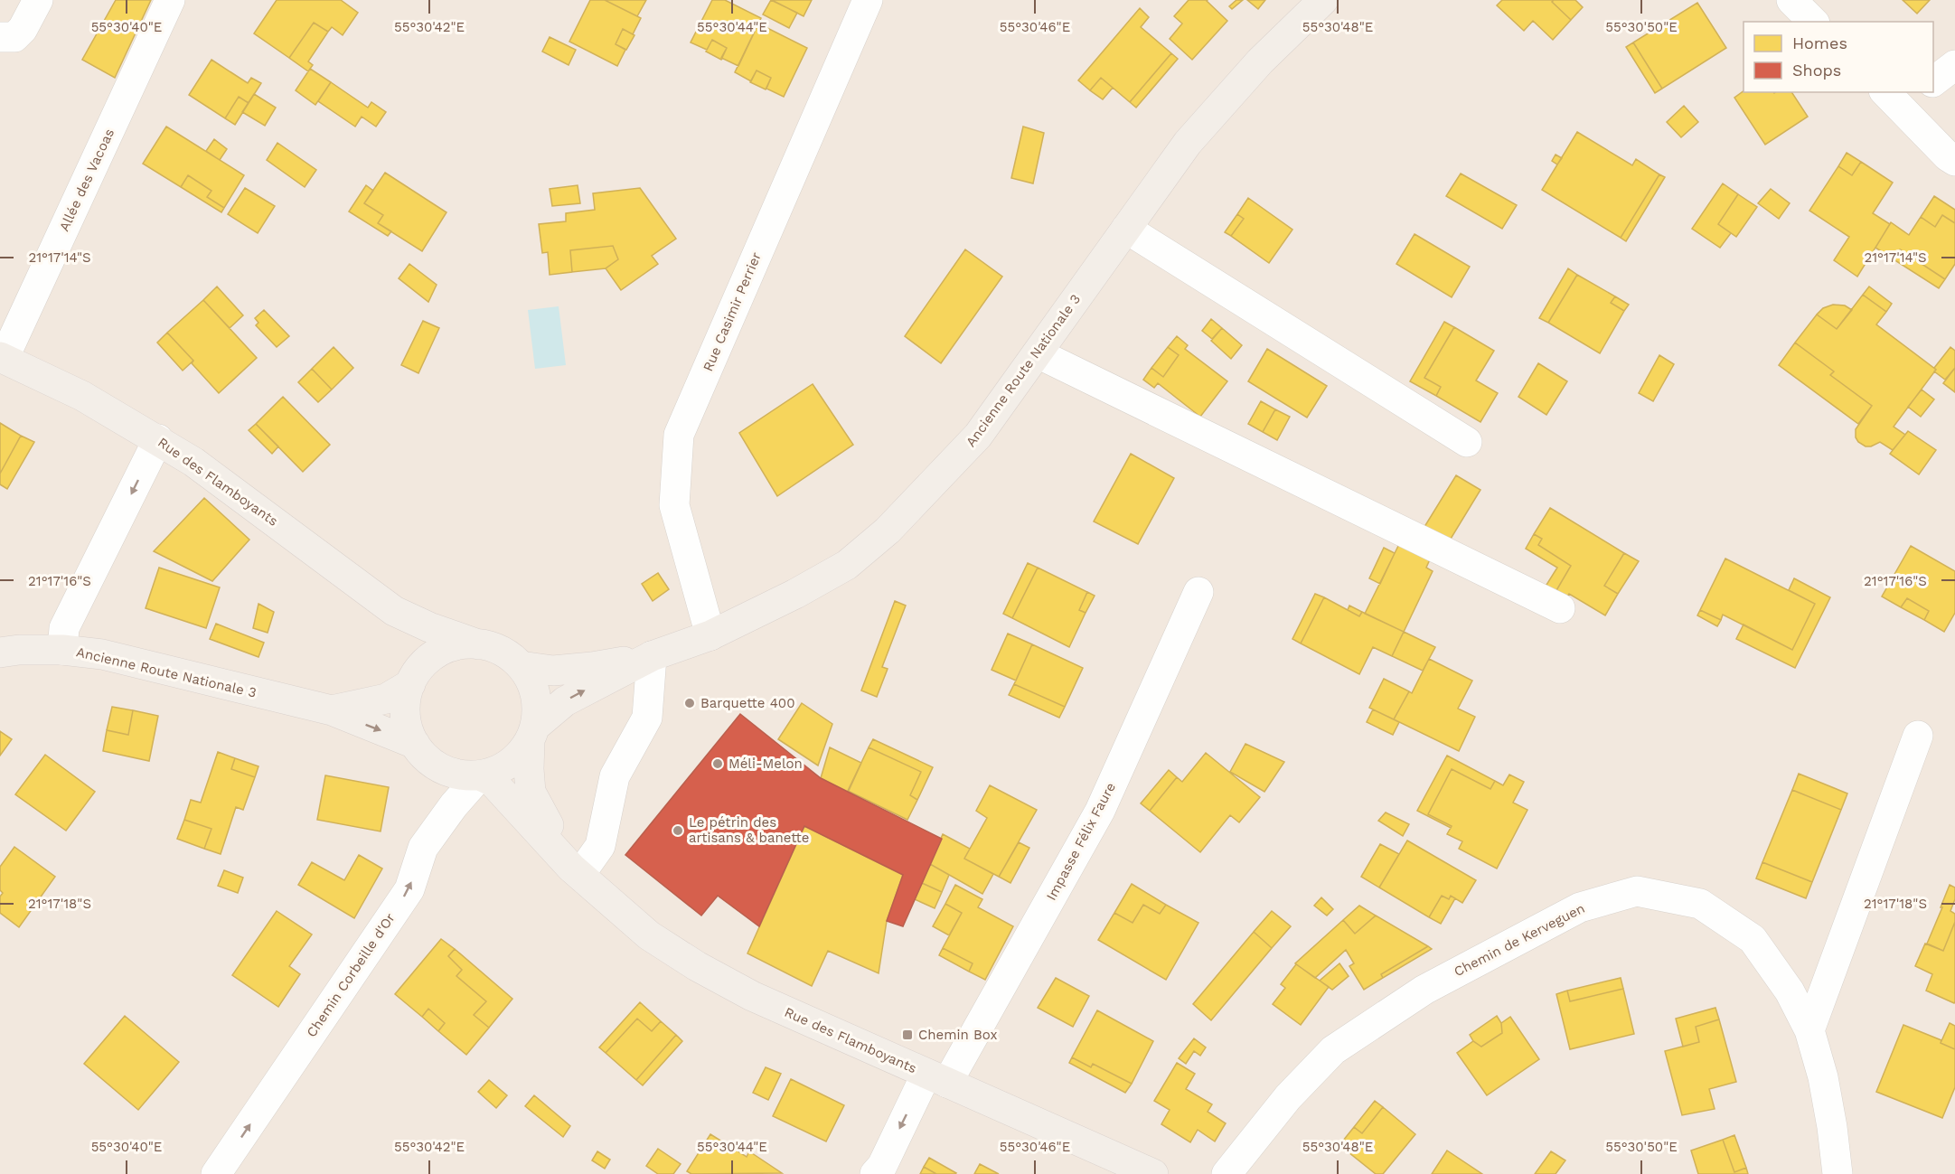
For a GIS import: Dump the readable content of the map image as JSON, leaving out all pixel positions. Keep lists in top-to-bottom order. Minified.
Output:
{"streets":{"main road":["Ancienne Route Nationale 3","Rue des Flamboyants"],"street":["Allée des Vacoas","Rue Casimir Perrier","Impasse Félix Faure","Chemin de Kerveguen","Chemin Corbeille d'Or"]},"crossings":[["Allée des Vacoas","Rue des Flamboyants"],["Rue Casimir Perrier","Ancienne Route Nationale 3"],["Ancienne Route Nationale 3","Rue des Flamboyants"],["Ancienne Route Nationale 3","Chemin Corbeille d'Or"],["Rue des Flamboyants","Impasse Félix Faure"],["Rue des Flamboyants","Chemin Corbeille d'Or"]],"one_way":["Chemin Corbeille d'Or"],"places":{"other":["Barquette 400","Méli-Melon","Le pétrin des artisans & banette"],"transit":["Chemin Box"]},"legend":["Homes","Shops"],"coordinates":["55°30'40\"E","55°30'42\"E","55°30'44\"E","55°30'46\"E","55°30'48\"E","55°30'50\"E","21°17'14\"S","21°17'16\"S","21°17'18\"S"]}
